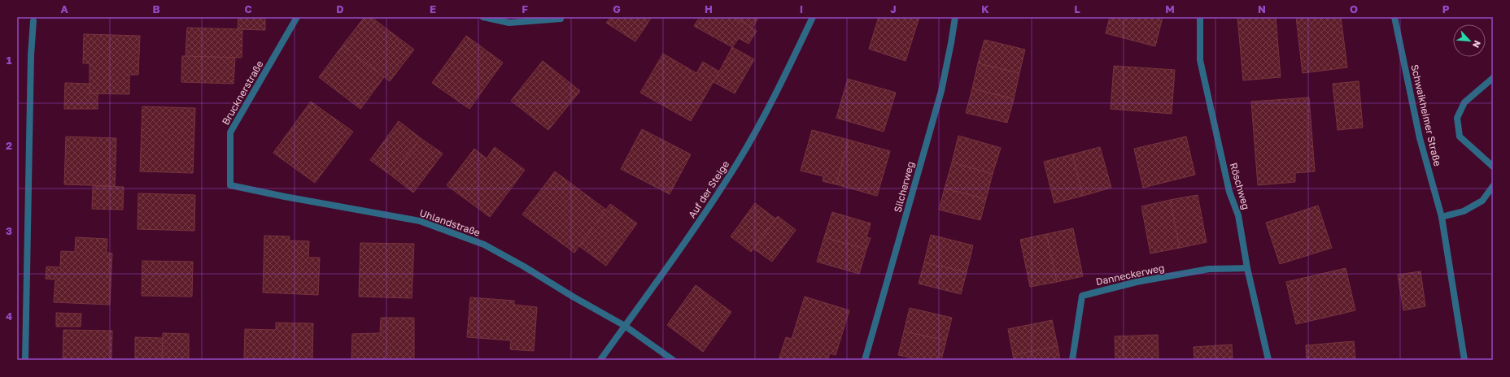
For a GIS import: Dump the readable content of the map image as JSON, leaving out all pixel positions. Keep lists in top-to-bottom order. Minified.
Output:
{"streets":{"street":["Brucknerstraße","Schwaikheimer Straße","Röschweg","Silcherweg","Auf der Steige","Uhlandstraße","Danneckerweg"]},"crossings":[["Brucknerstraße","Uhlandstraße"],["Röschweg","Danneckerweg"],["Auf der Steige","Uhlandstraße"]],"north":"bottom right","grid":{"columns":["A","B","C","D","E","F","G","H","I","J","K","L","M","N","O","P"],"rows":["1","2","3","4"]}}
